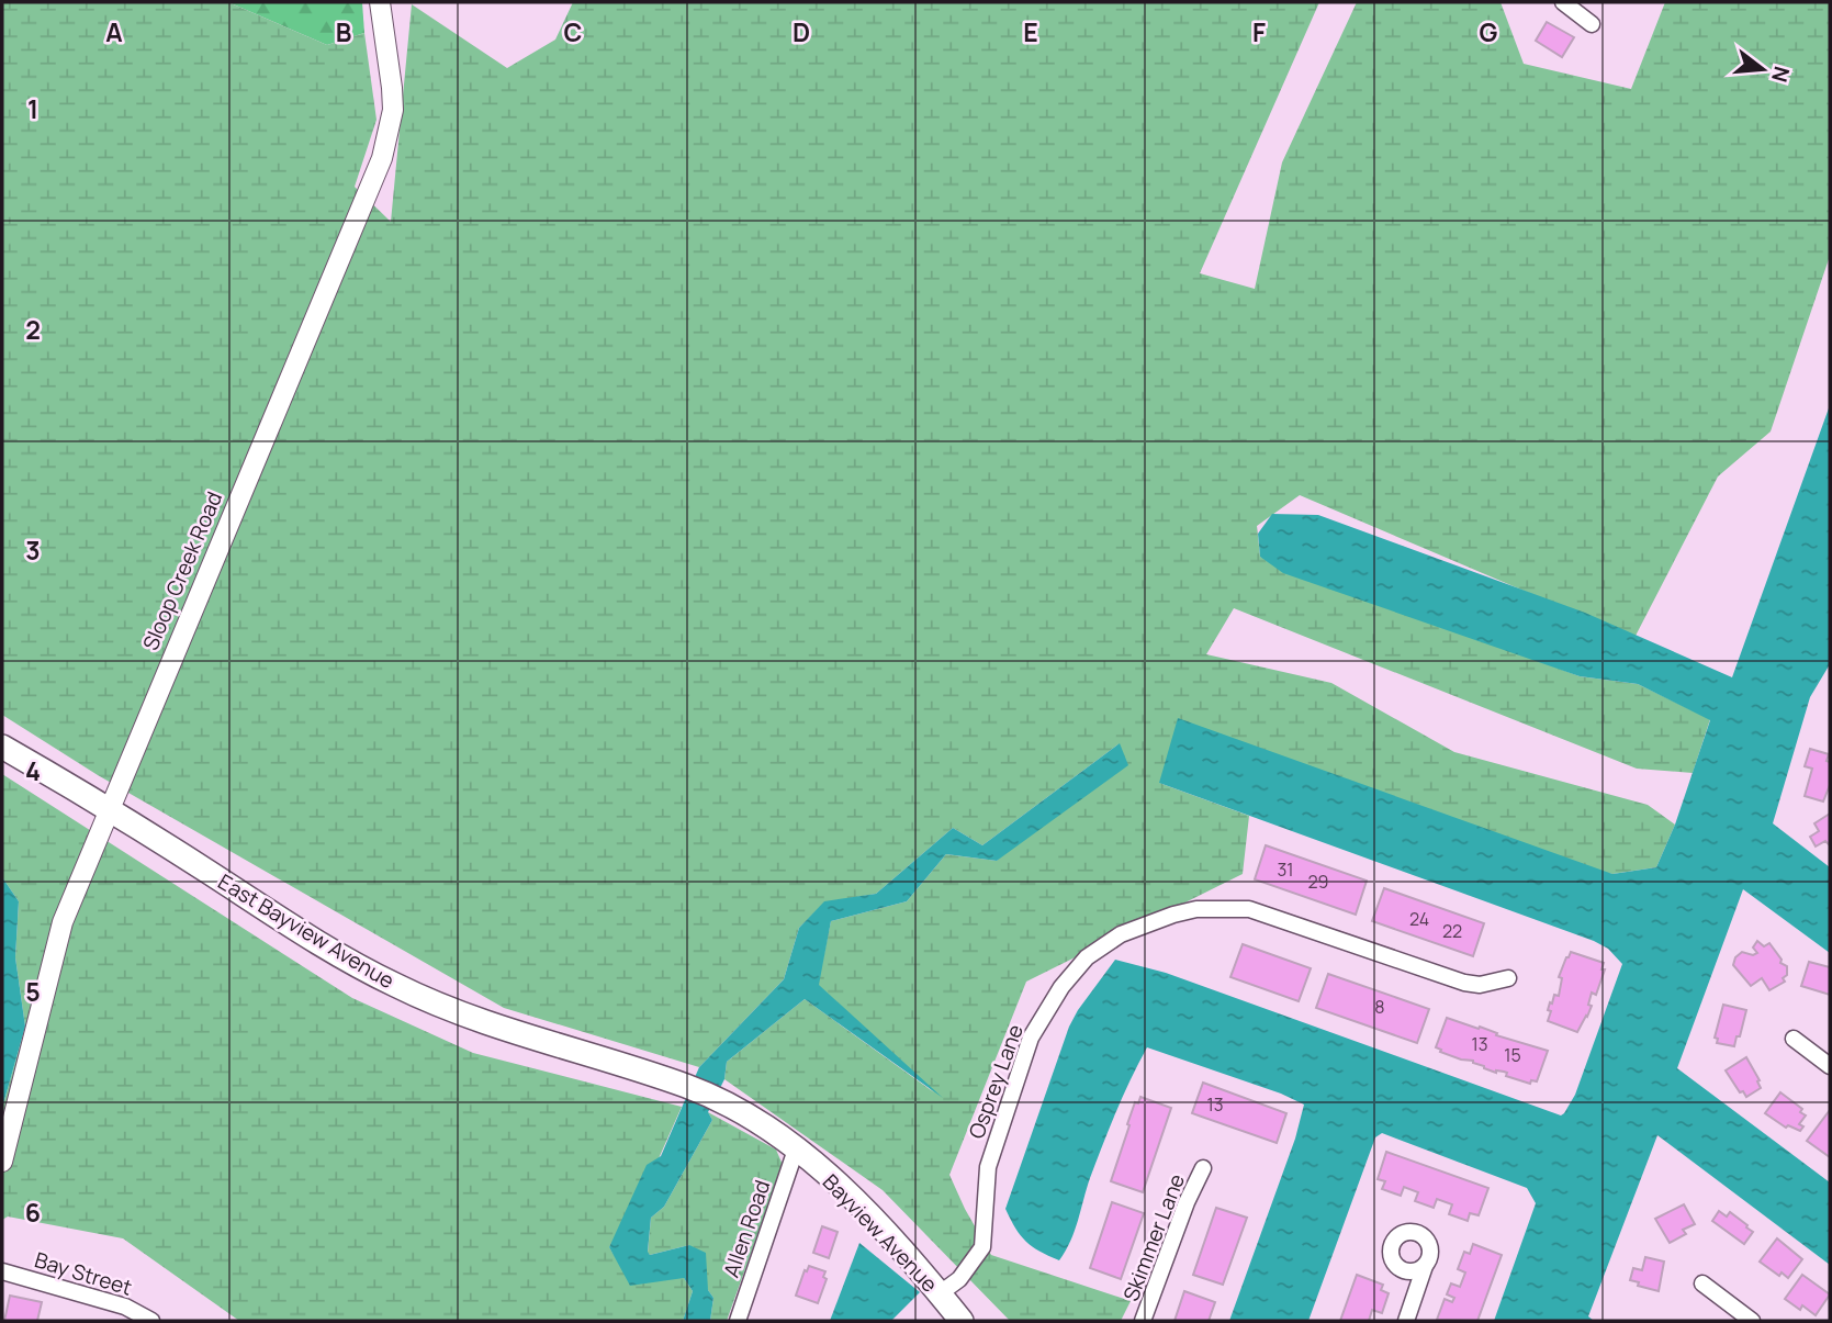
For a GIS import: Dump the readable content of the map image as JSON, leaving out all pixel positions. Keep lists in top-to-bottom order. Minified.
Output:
{"streets":{"main road":["East Bayview Avenue","Bayview Avenue"],"street":["Sloop Creek Road","Osprey Lane","Allen Road","Skimmer Lane","Bay Street"]},"crossings":[["Sloop Creek Road","East Bayview Avenue"],["East Bayview Avenue","Allen Road"],["East Bayview Avenue","Bayview Avenue"],["Osprey Lane","Bayview Avenue"],["Allen Road","Bayview Avenue"]],"house_numbers":["31","29","24","22","8","13","15","13"],"north":"right","grid":{"columns":["A","B","C","D","E","F","G"],"rows":["1","2","3","4","5","6"]}}
